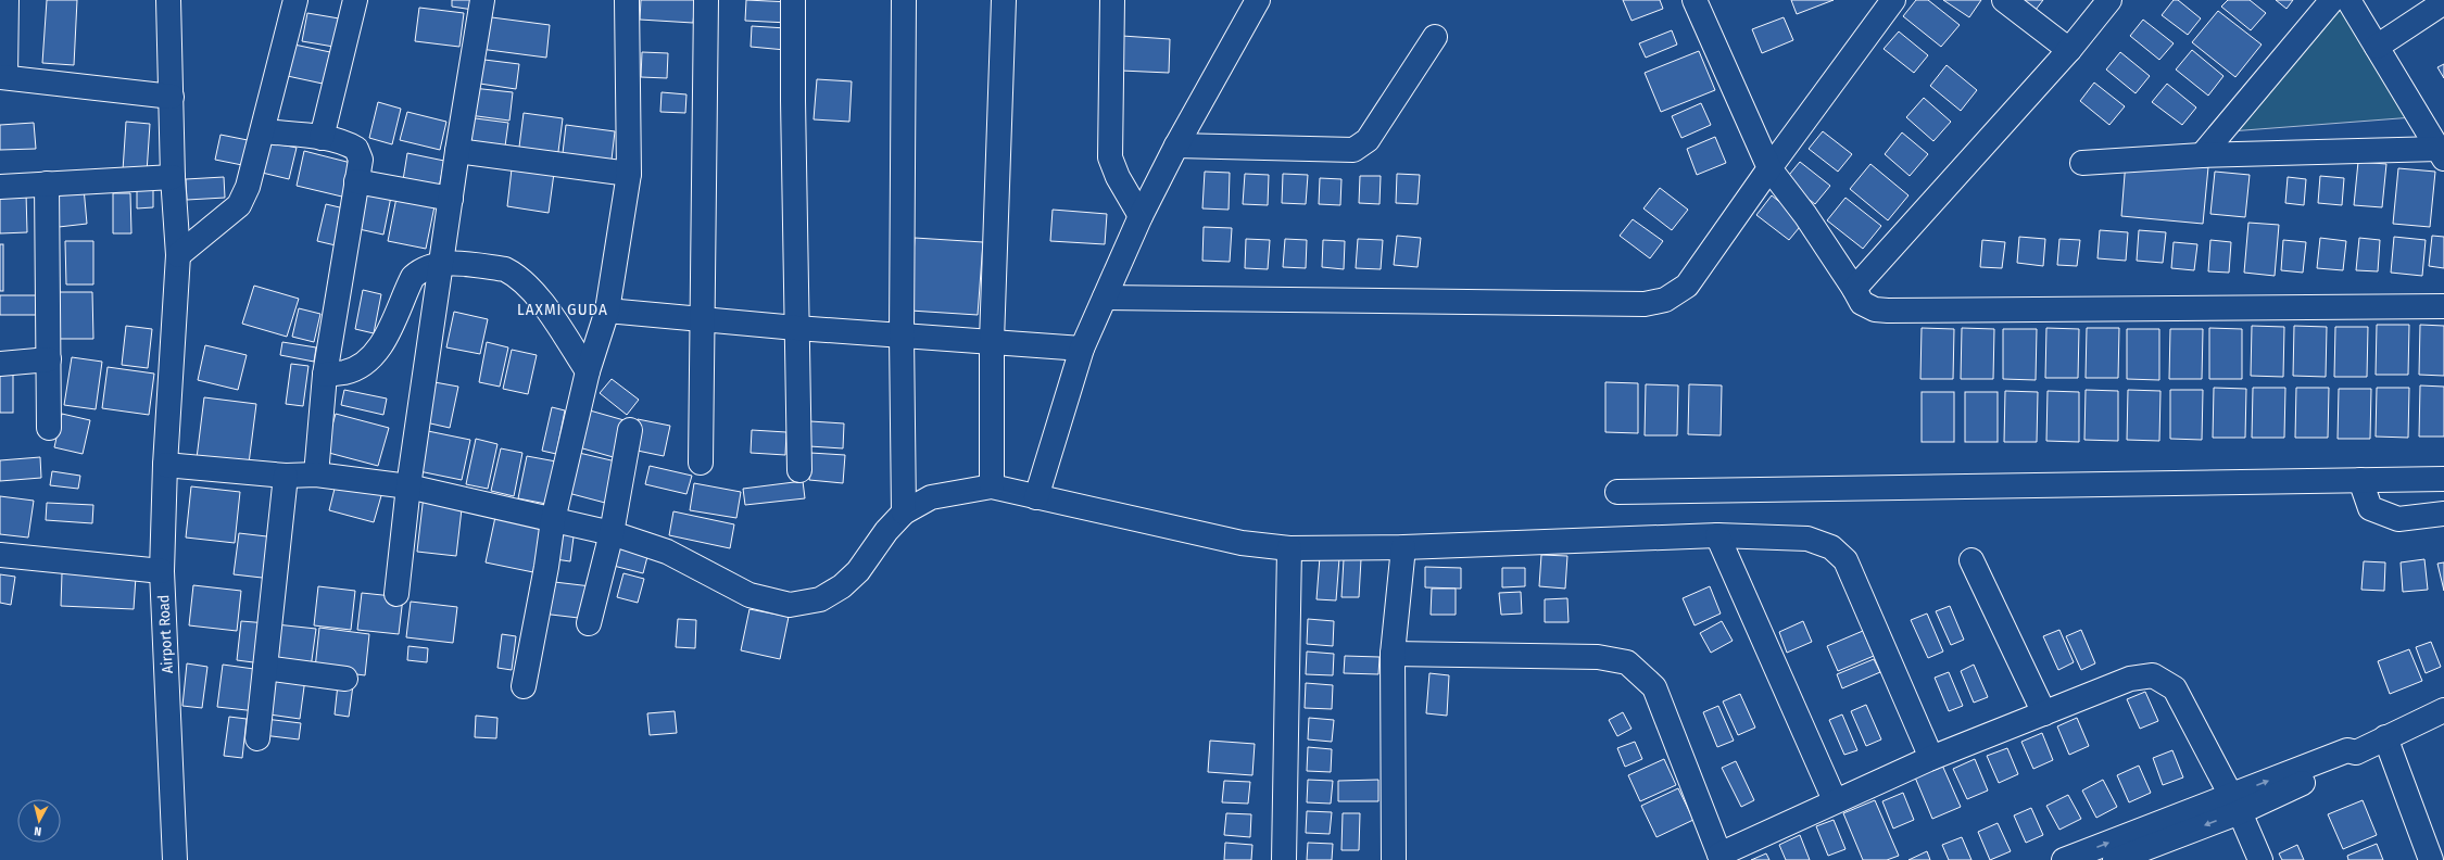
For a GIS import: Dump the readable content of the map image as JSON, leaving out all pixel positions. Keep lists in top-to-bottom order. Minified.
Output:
{"streets":{"street":["Airport Road"]},"districts":["LAXMI GUDA"],"north":"bottom"}
